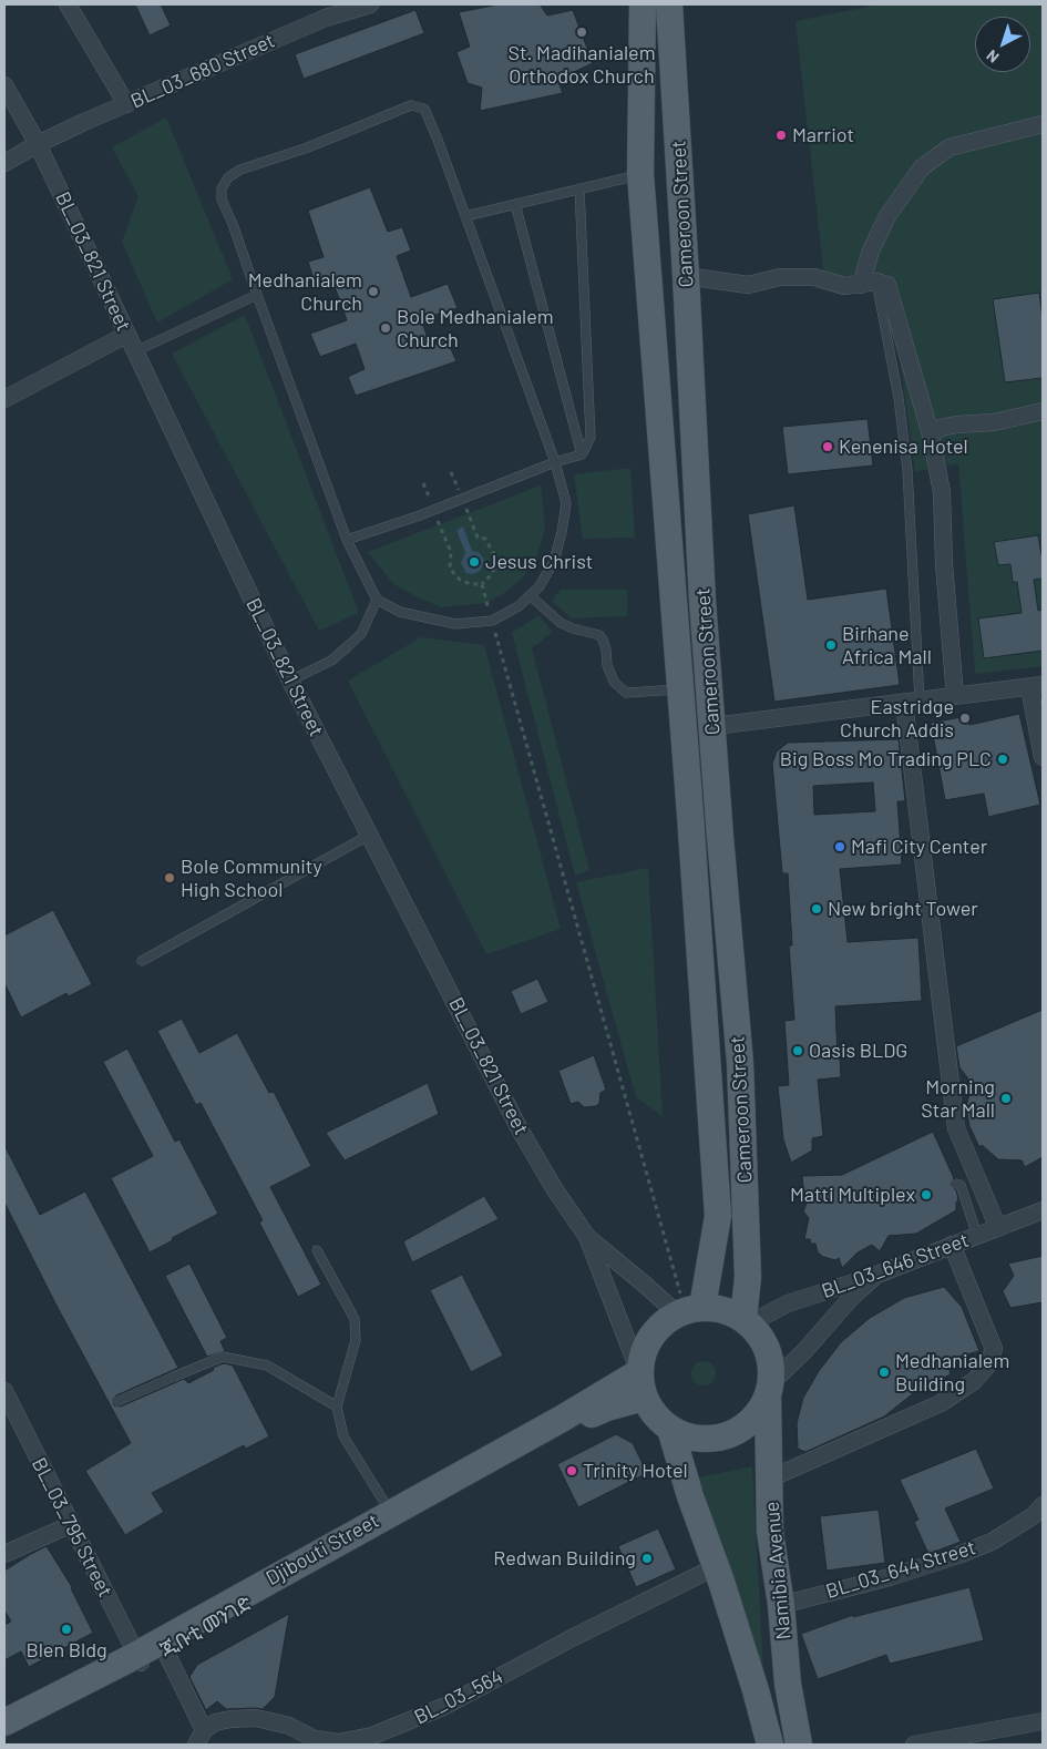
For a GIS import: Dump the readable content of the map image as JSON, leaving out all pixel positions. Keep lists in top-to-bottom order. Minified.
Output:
{"streets":{"main road":["Cameroon Street","Djibouti Street","Namibia Avenue","ጂቡቲ መንገድ"],"street":["BL_03_680 Street","BL_03_821 Street","BL_03_646 Street","BL_03_795 Street","BL_03_644 Street","BL_03_564"]},"crossings":[["BL_03_680 Street","BL_03_821 Street"],["Cameroon Street","BL_03_646 Street"],["Cameroon Street","Djibouti Street"],["Cameroon Street","Namibia Avenue"],["Cameroon Street","ጂቡቲ መንገድ"],["BL_03_646 Street","Djibouti Street"],["BL_03_646 Street","Namibia Avenue"],["BL_03_646 Street","ጂቡቲ መንገድ"],["BL_03_795 Street","Djibouti Street"],["BL_03_795 Street","ጂቡቲ መንገድ"],["Djibouti Street","Namibia Avenue"],["Djibouti Street","ጂቡቲ መንገድ"],["BL_03_644 Street","Namibia Avenue"],["Namibia Avenue","ጂቡቲ መንገድ"]],"places":["St. Madihanialem Orthodox Church","Marriot","Medhanialem Church","Bole Medhanialem Church","Kenenisa Hotel","Jesus Christ","Birhane Africa Mall","Eastridge Church Addis","Big Boss Mo Trading PLC","Mafi City Center","Bole Community High School","New bright Tower","Oasis BLDG","Morning Star Mall","Matti Multiplex","Medhanialem Building","Trinity Hotel","Redwan Building","Blen Bldg"],"north":"bottom left"}
